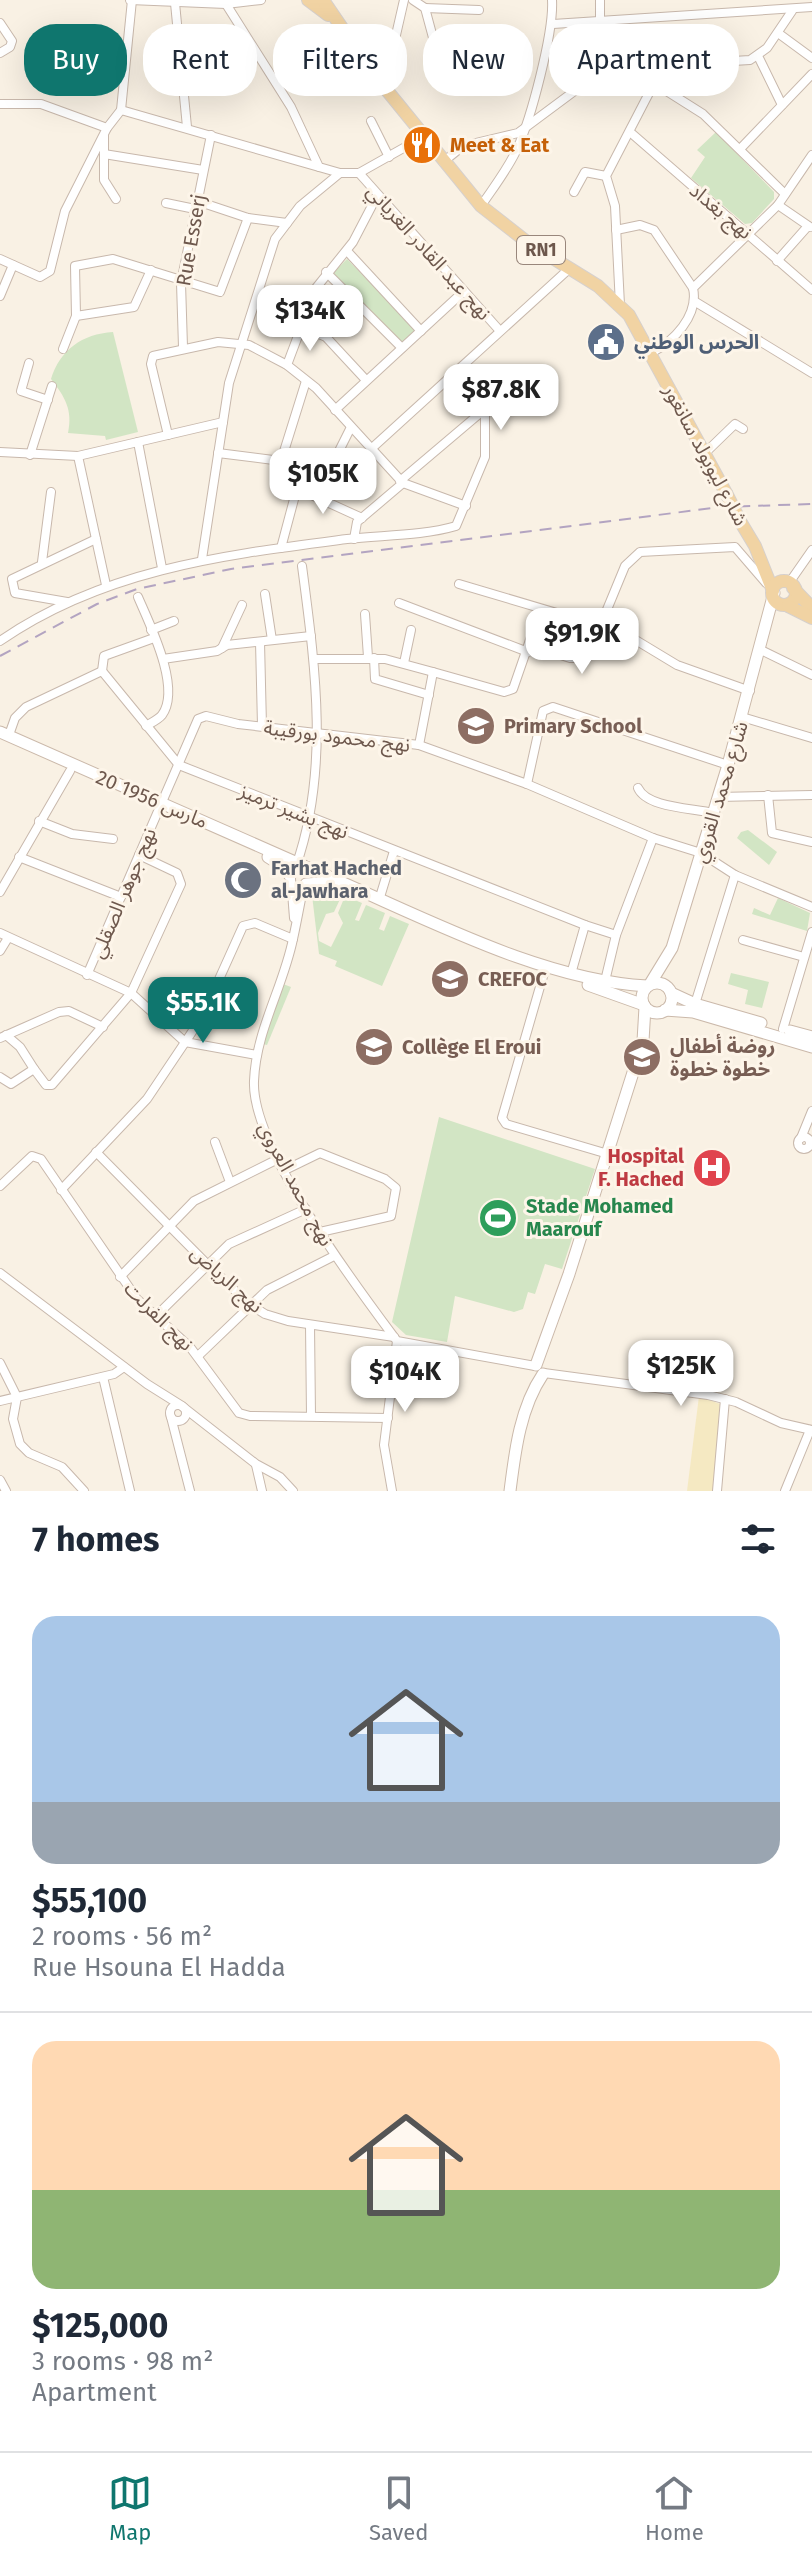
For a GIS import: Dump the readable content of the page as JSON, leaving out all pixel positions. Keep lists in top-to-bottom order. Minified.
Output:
{"streets":{"main road":["RN1","شارع ليوبولد سانغور","شارع محمد القروي","20 مارس 1956"],"street":["نهج بغداد","Rue Esserj","نهج عبد القادر الغرياني","نهج محمود بورقيبة","نهج بشير ترميز","نهج جوهر الصقلي","نهج محمد العروي","نهج الرياض","نهج الفرلت"]},"crossings":[["شارع ليوبولد سانغور","شارع محمد القروي"],["نهج محمود بورقيبة","شارع محمد القروي"],["نهج محمود بورقيبة","20 مارس 1956"],["نهج محمود بورقيبة","نهج بشير ترميز"],["نهج محمود بورقيبة","نهج جوهر الصقلي"],["20 مارس 1956","نهج جوهر الصقلي"],["نهج محمد العروي","نهج الرياض"]],"places":{"restaurant":["Meet & Eat"],"public building":["الحرس الوطني"],"school or university":["Primary School","CREFOC","Collège El Eroui","روضة أطفال خطوة خطوة"],"mosque":["Farhat Hached al-Jawhara"],"hospital":["Hospital F. Hached"],"sports":["Stade Mohamed Maarouf"]},"page":{"chip":["Buy","Rent","Filters","New","Apartment"],"price":["$134K","$87.8K","$105K","$91.9K","$55.1K","$125K","$104K"],"heading":"7 homes","list":[{"name":"$55,100","note":"2 rooms · 56 m² · Rue Hsouna El Hadda"},{"name":"$125,000","note":"3 rooms · 98 m² · Apartment"}],"tabs":["Map","Saved","Home"]}}
